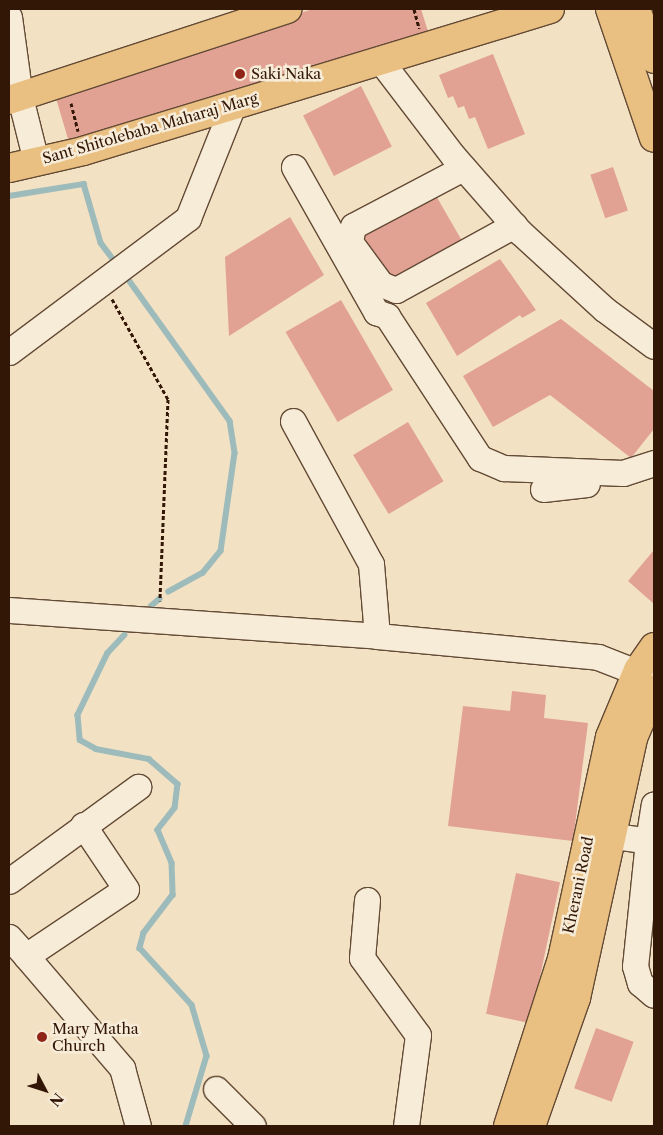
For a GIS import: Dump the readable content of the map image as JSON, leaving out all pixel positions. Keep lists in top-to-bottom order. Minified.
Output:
{"streets":{"main road":["Sant Shitolebaba Maharaj Marg","Kherani Road"]},"places":["Saki Naka","Mary Matha Church"],"north":"bottom right"}
